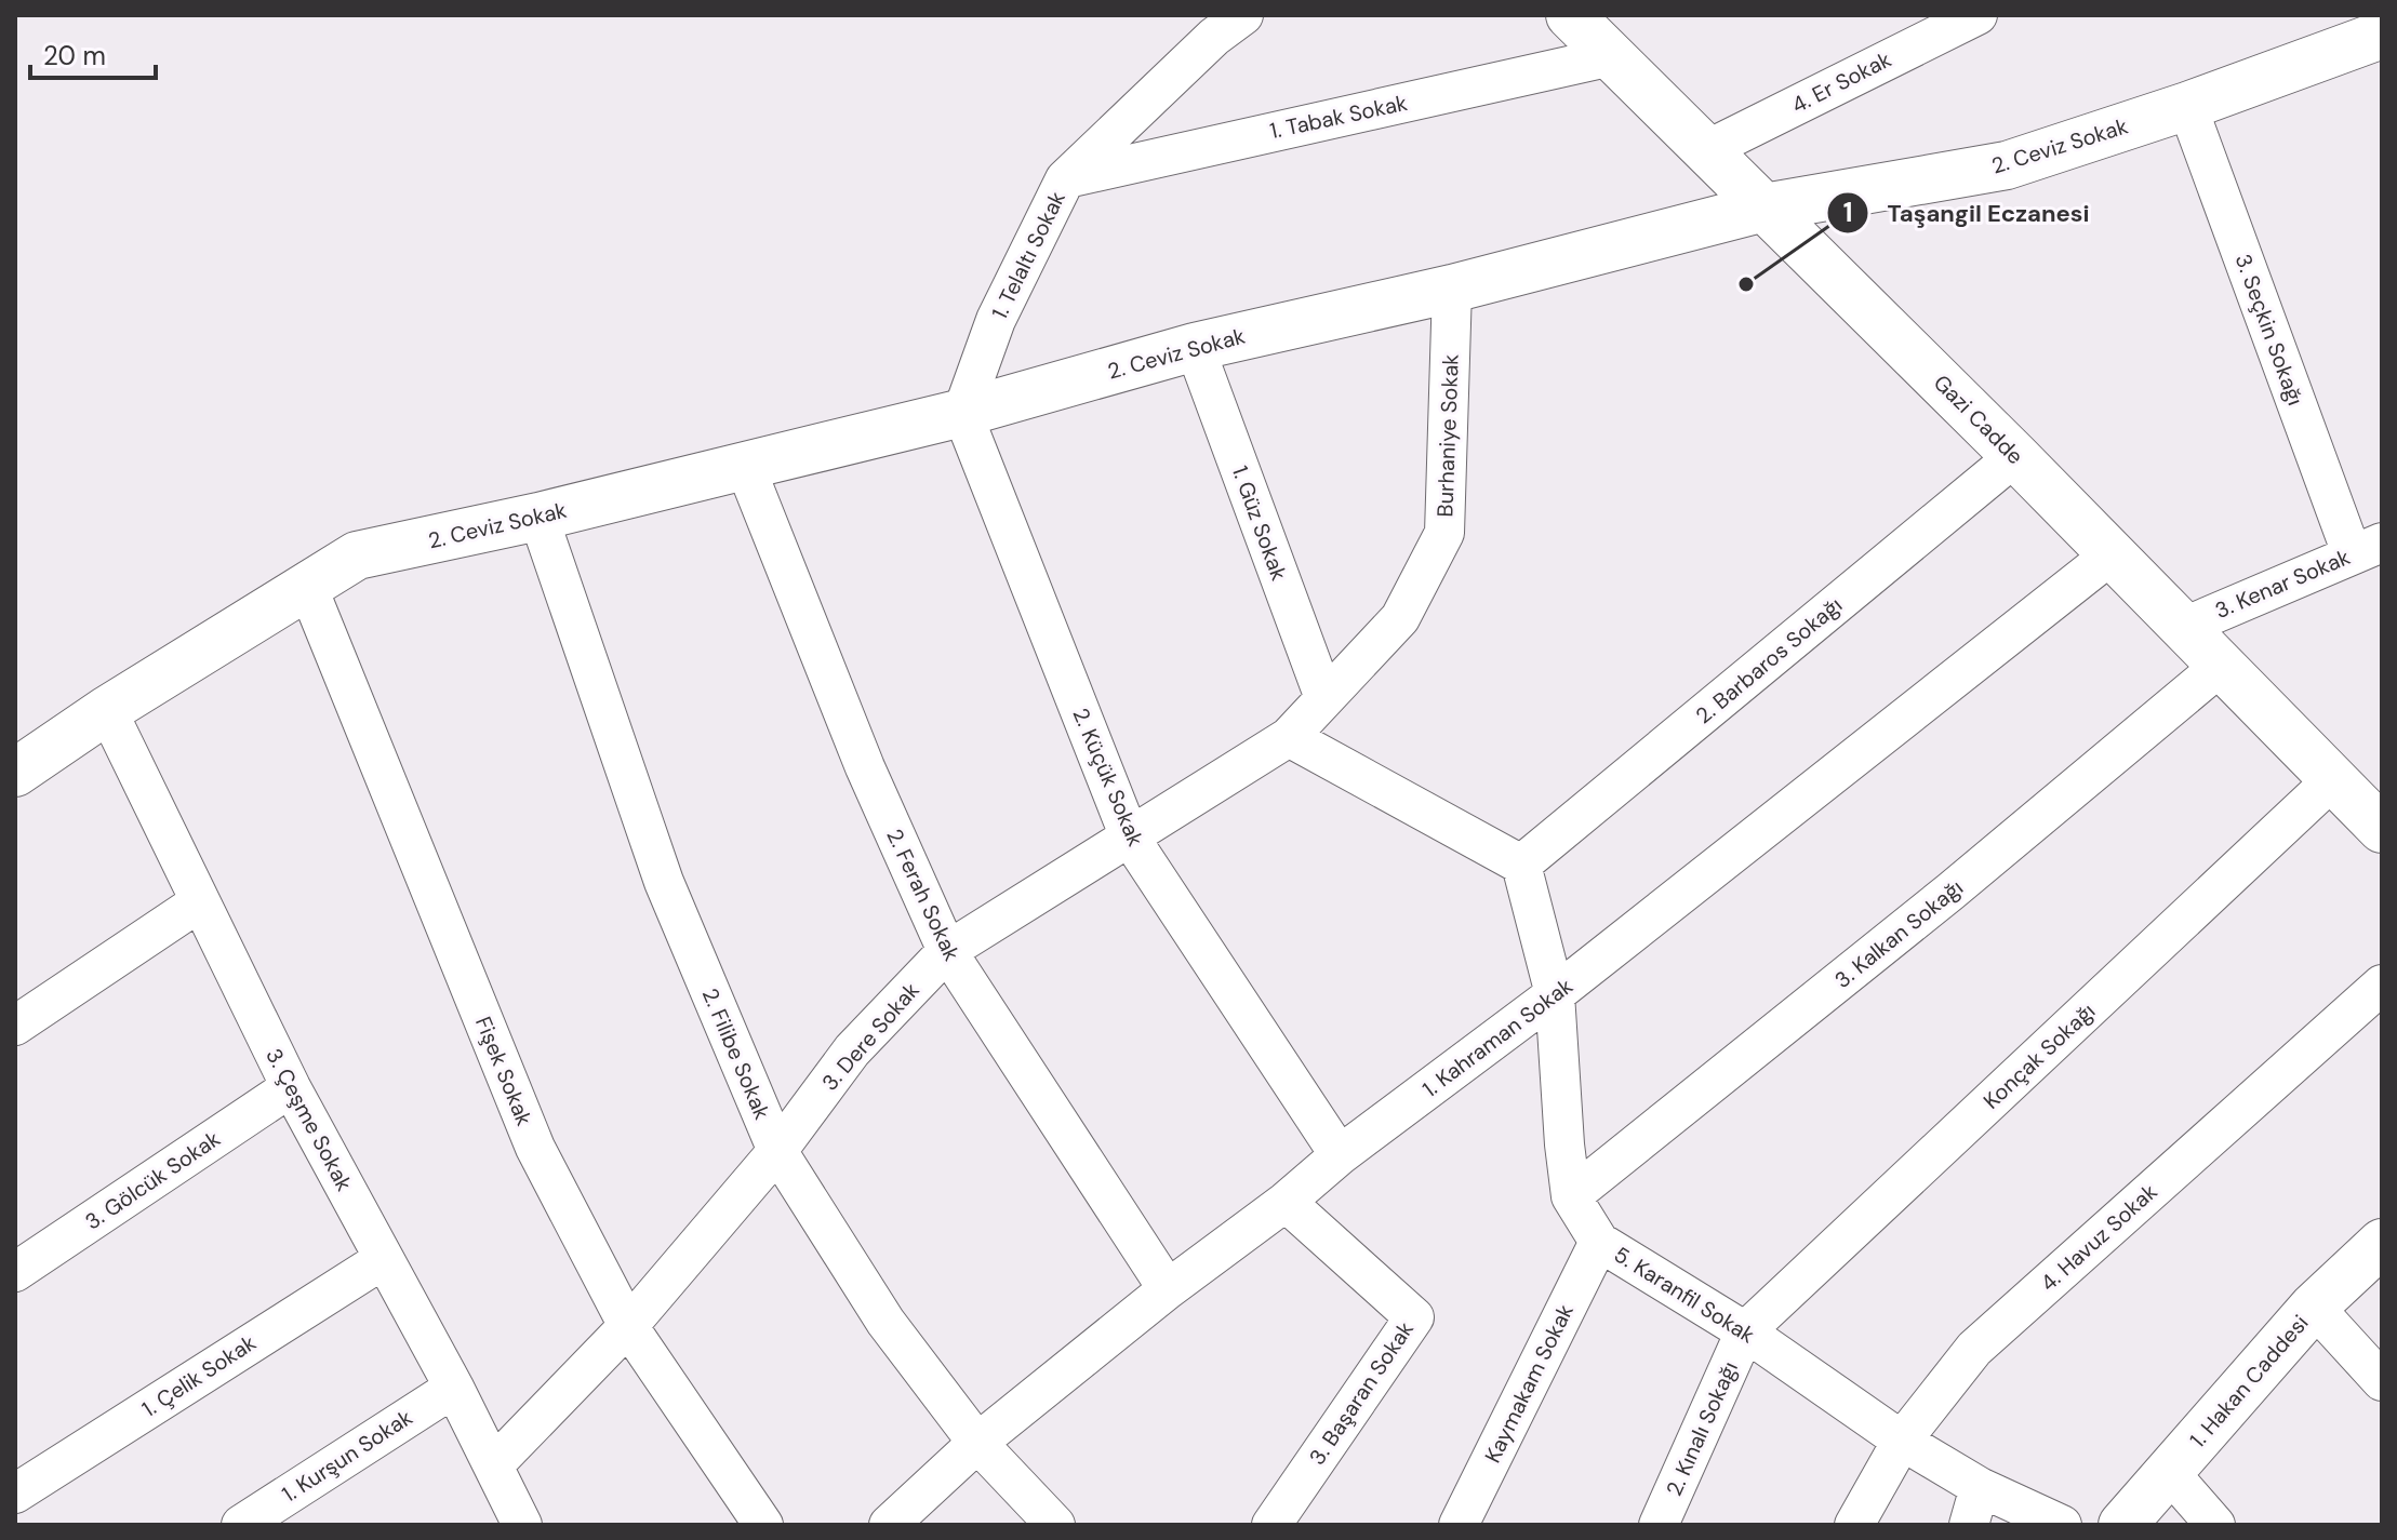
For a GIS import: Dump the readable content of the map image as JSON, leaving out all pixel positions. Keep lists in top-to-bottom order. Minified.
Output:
{"streets":{"main road":["2. Ceviz Sokak","Gazi Cadde","1. Hakan Caddesi"],"street":["4. Er Sokak","1. Tabak Sokak","1. Telaltı Sokak","3. Seçkin Sokağı","Burhaniye Sokak","1. Güz Sokak","3. Kenar Sokak","2. Barbaros Sokağı","2. Küçük Sokak","2. Ferah Sokak","3. Kalkan Sokağı","3. Dere Sokak","1. Kahraman Sokak","2. Filibe Sokak","Konçak Sokağı","Fişek Sokak","3. Çeşme Sokak","3. Gölcük Sokak","4. Havuz Sokak","5. Karanfil Sokak","1. Çelik Sokak","Kaymakam Sokak","3. Başaran Sokak","2. Kınalı Sokağı","1. Kurşun Sokak"]},"crossings":[["4. Er Sokak","Gazi Cadde"],["1. Tabak Sokak","1. Telaltı Sokak"],["1. Tabak Sokak","Gazi Cadde"],["2. Ceviz Sokak","1. Telaltı Sokak"],["2. Ceviz Sokak","3. Seçkin Sokağı"],["2. Ceviz Sokak","Gazi Cadde"],["2. Ceviz Sokak","Burhaniye Sokak"],["2. Ceviz Sokak","1. Güz Sokak"],["2. Ceviz Sokak","2. Küçük Sokak"],["2. Ceviz Sokak","2. Ferah Sokak"],["2. Ceviz Sokak","2. Filibe Sokak"],["2. Ceviz Sokak","Fişek Sokak"],["2. Ceviz Sokak","3. Çeşme Sokak"],["1. Telaltı Sokak","2. Küçük Sokak"],["3. Seçkin Sokağı","3. Kenar Sokak"],["Gazi Cadde","3. Kenar Sokak"],["Gazi Cadde","2. Barbaros Sokağı"],["Gazi Cadde","3. Kalkan Sokağı"],["Gazi Cadde","1. Kahraman Sokak"],["Gazi Cadde","Konçak Sokağı"],["Burhaniye Sokak","1. Güz Sokak"],["Burhaniye Sokak","3. Dere Sokak"],["1. Güz Sokak","3. Dere Sokak"],["2. Barbaros Sokağı","5. Karanfil Sokak"],["2. Küçük Sokak","3. Dere Sokak"],["2. Küçük Sokak","1. Kahraman Sokak"],["2. Ferah Sokak","3. Dere Sokak"],["2. Ferah Sokak","1. Kahraman Sokak"],["3. Kalkan Sokağı","5. Karanfil Sokak"],["3. Dere Sokak","2. Filibe Sokak"],["3. Dere Sokak","Fişek Sokak"],["3. Dere Sokak","3. Çeşme Sokak"],["1. Kahraman Sokak","2. Filibe Sokak"],["1. Kahraman Sokak","5. Karanfil Sokak"],["1. Kahraman Sokak","3. Başaran Sokak"],["Konçak Sokağı","5. Karanfil Sokak"],["Konçak Sokağı","2. Kınalı Sokağı"],["3. Çeşme Sokak","3. Gölcük Sokak"],["3. Çeşme Sokak","1. Çelik Sokak"],["3. Çeşme Sokak","1. Kurşun Sokak"],["4. Havuz Sokak","5. Karanfil Sokak"],["5. Karanfil Sokak","Kaymakam Sokak"],["5. Karanfil Sokak","2. Kınalı Sokağı"]],"places":["Taşangil Eczanesi"],"scale_bar":"20 m"}
